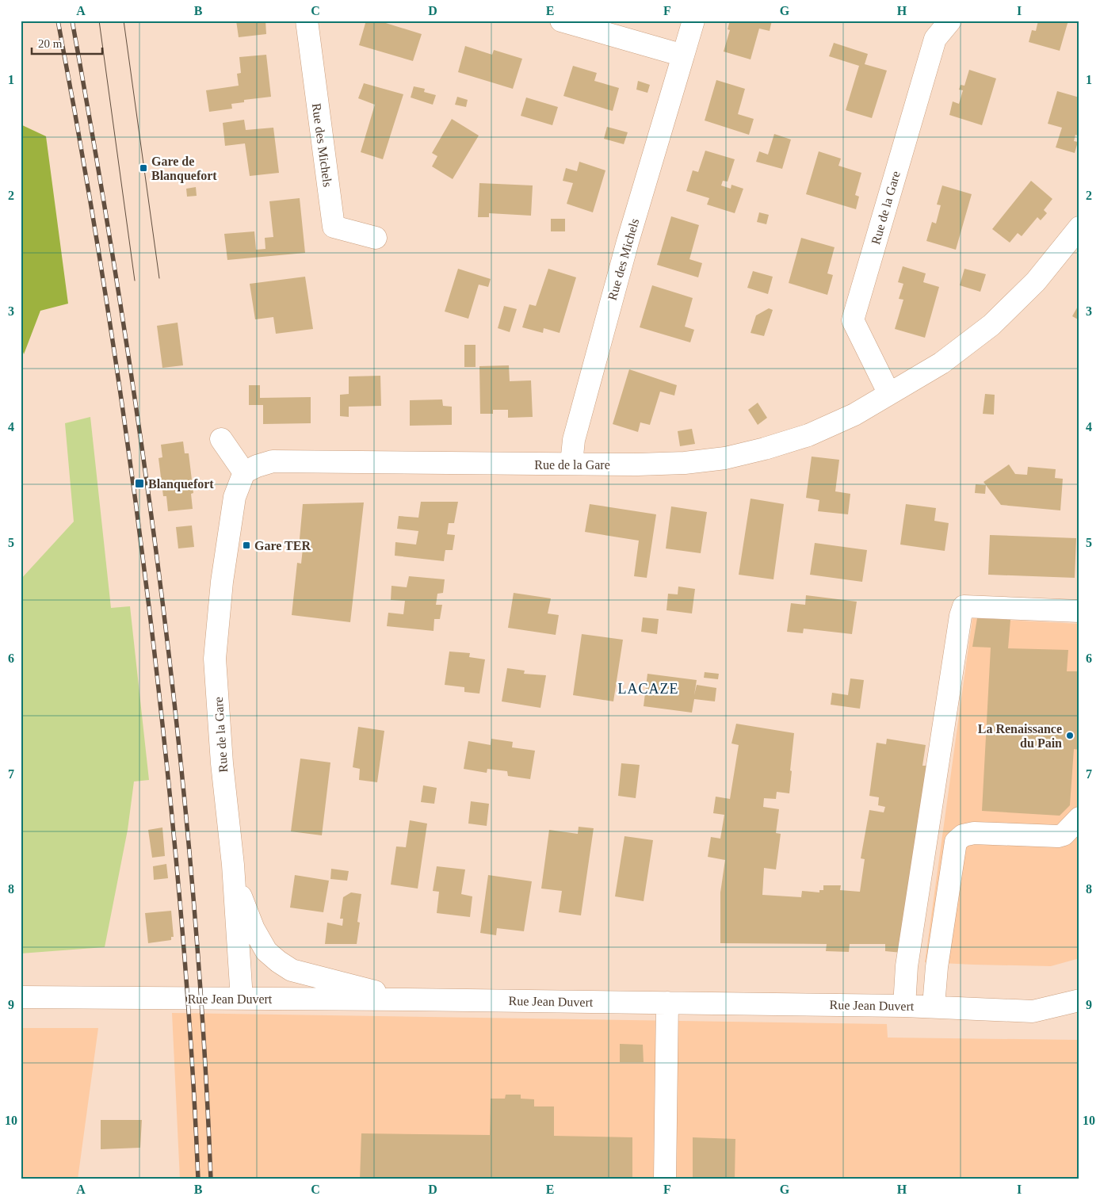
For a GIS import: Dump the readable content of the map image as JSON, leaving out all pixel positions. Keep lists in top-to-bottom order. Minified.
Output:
{"streets":{"street":["Rue des Michels","Rue de la Gare","Rue Jean Duvert"]},"crossings":[["Rue des Michels","Rue de la Gare"],["Rue de la Gare","Rue Jean Duvert"]],"districts":["LACAZE"],"places":{"transit":["Gare de Blanquefort","Blanquefort","Gare TER"],"other":["La Renaissance du Pain"]},"scale_bar":"20 m","grid":{"columns":["A","B","C","D","E","F","G","H","I"],"rows":["1","2","3","4","5","6","7","8","9","10"]}}
